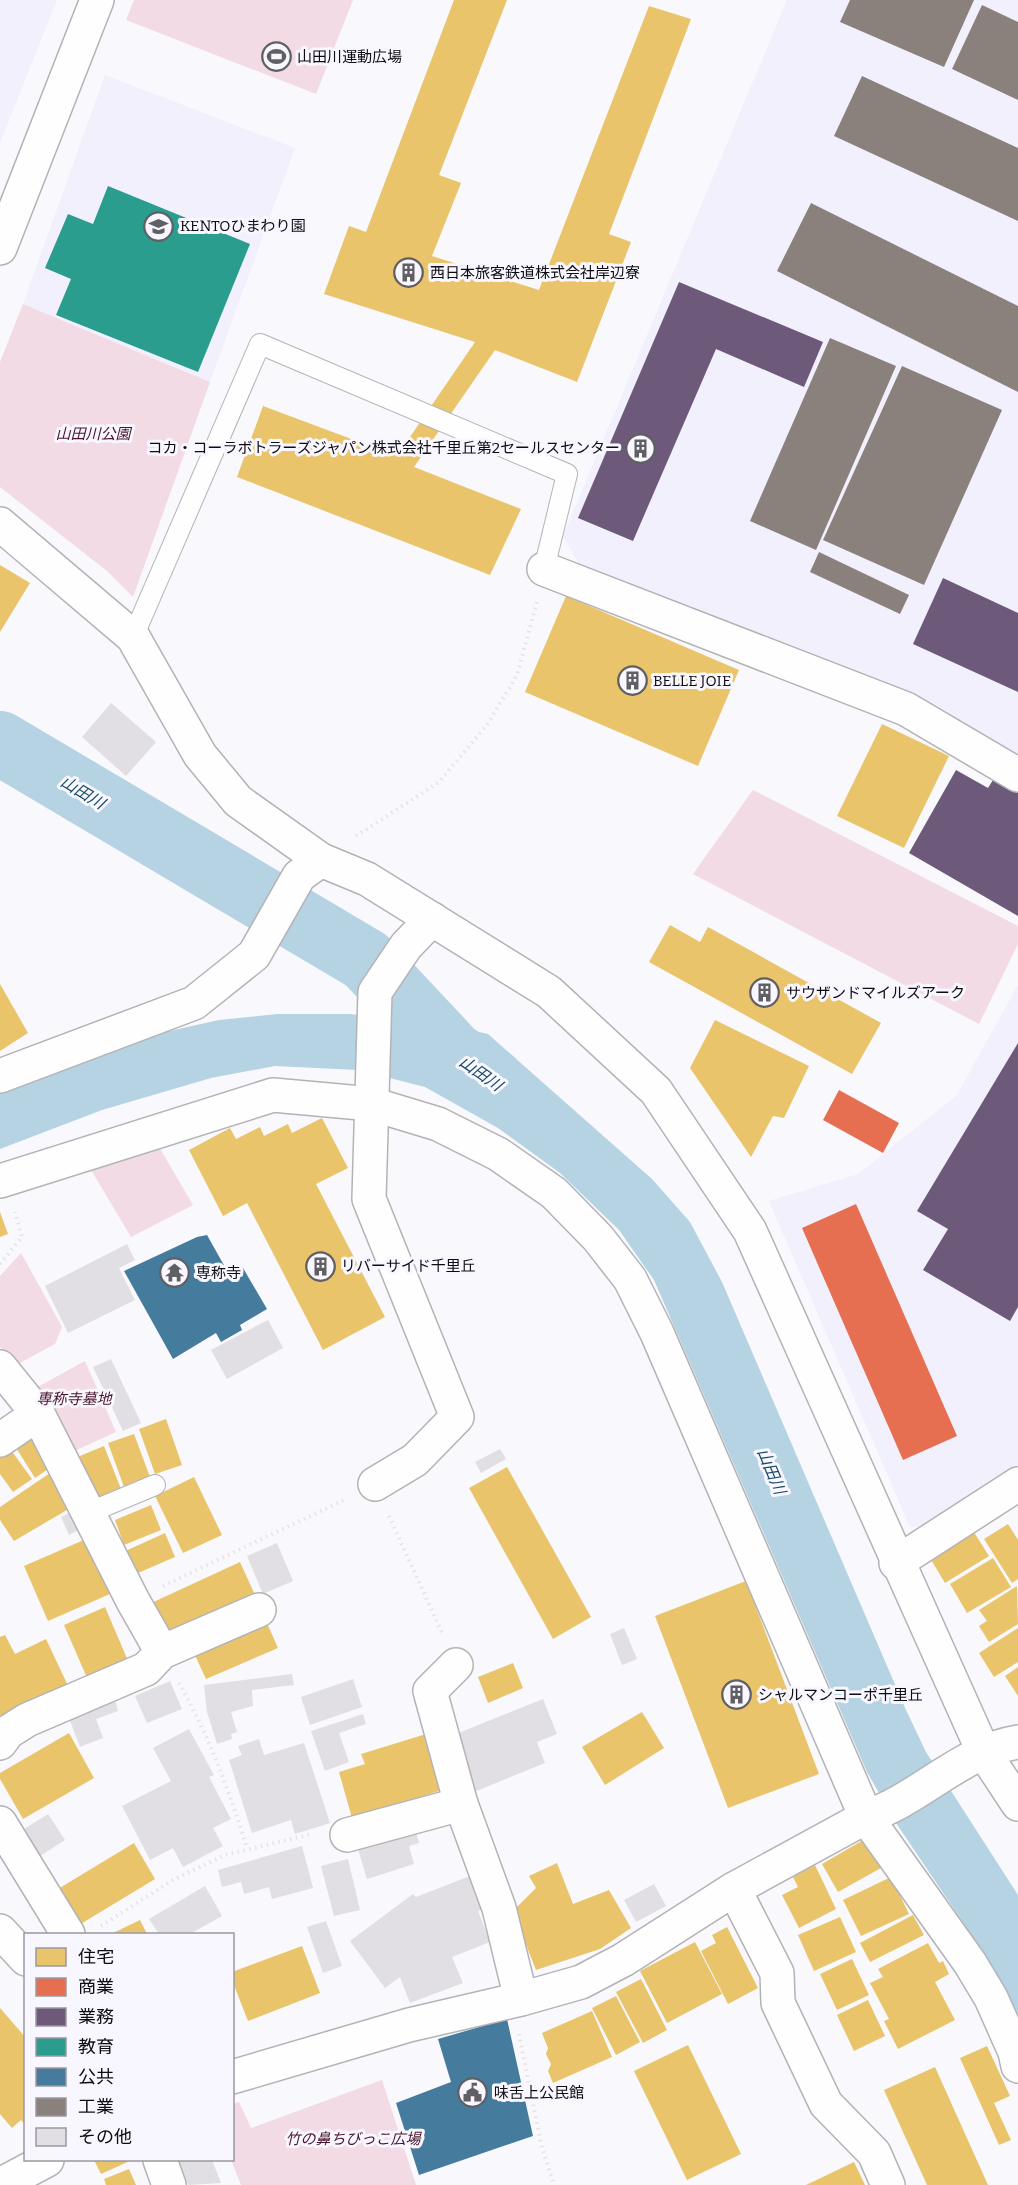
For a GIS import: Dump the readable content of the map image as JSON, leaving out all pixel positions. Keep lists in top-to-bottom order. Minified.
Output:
{"water":["山田川"],"parks":["山田川公園","専称寺墓地","竹の鼻ちびっこ広場"],"places":{"sports":["山田川運動広場"],"school or university":["KENTOひまわり園"],"building":["西日本旅客鉄道株式会社岸辺寮","コカ・コーラボトラーズジャパン株式会社千里丘第2セールスセンター","BELLE JOIE","サウザンドマイルズアーク","リバーサイド千里丘","シャルマンコーポ千里丘"],"temple":["専称寺"],"public building":["味舌上公民館"]},"legend":["住宅","商業","業務","教育","公共","工業","その他"]}
